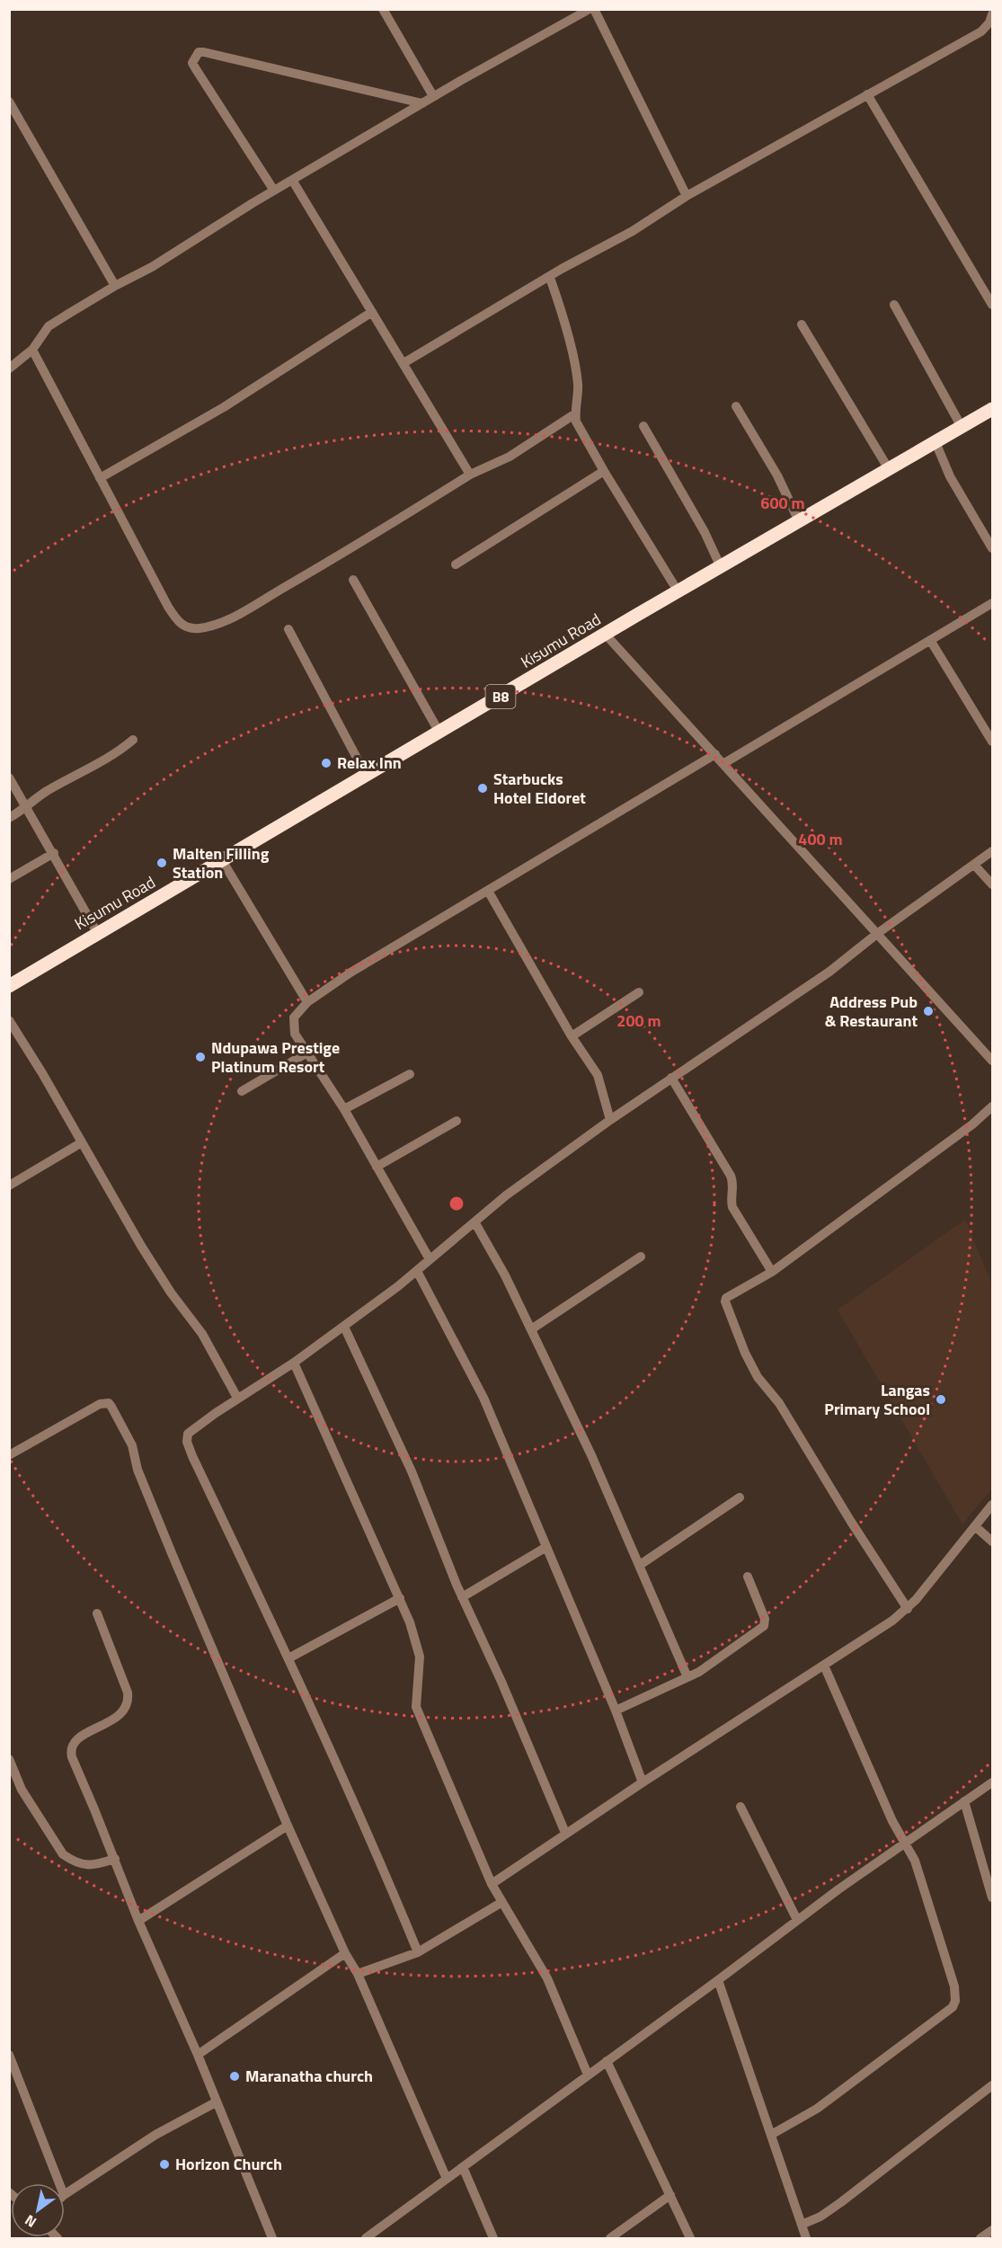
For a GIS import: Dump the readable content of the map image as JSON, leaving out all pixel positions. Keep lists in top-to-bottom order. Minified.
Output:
{"streets":{"highway":["Kisumu Road","B8"]},"places":["Relax Inn","Starbucks Hotel Eldoret","Malten Filling Station","Address Pub & Restaurant","Ndupawa Prestige Platinum Resort","Langas Primary School","Maranatha church","Horizon Church"],"north":"bottom left","rings":["600 m","400 m","200 m"]}
